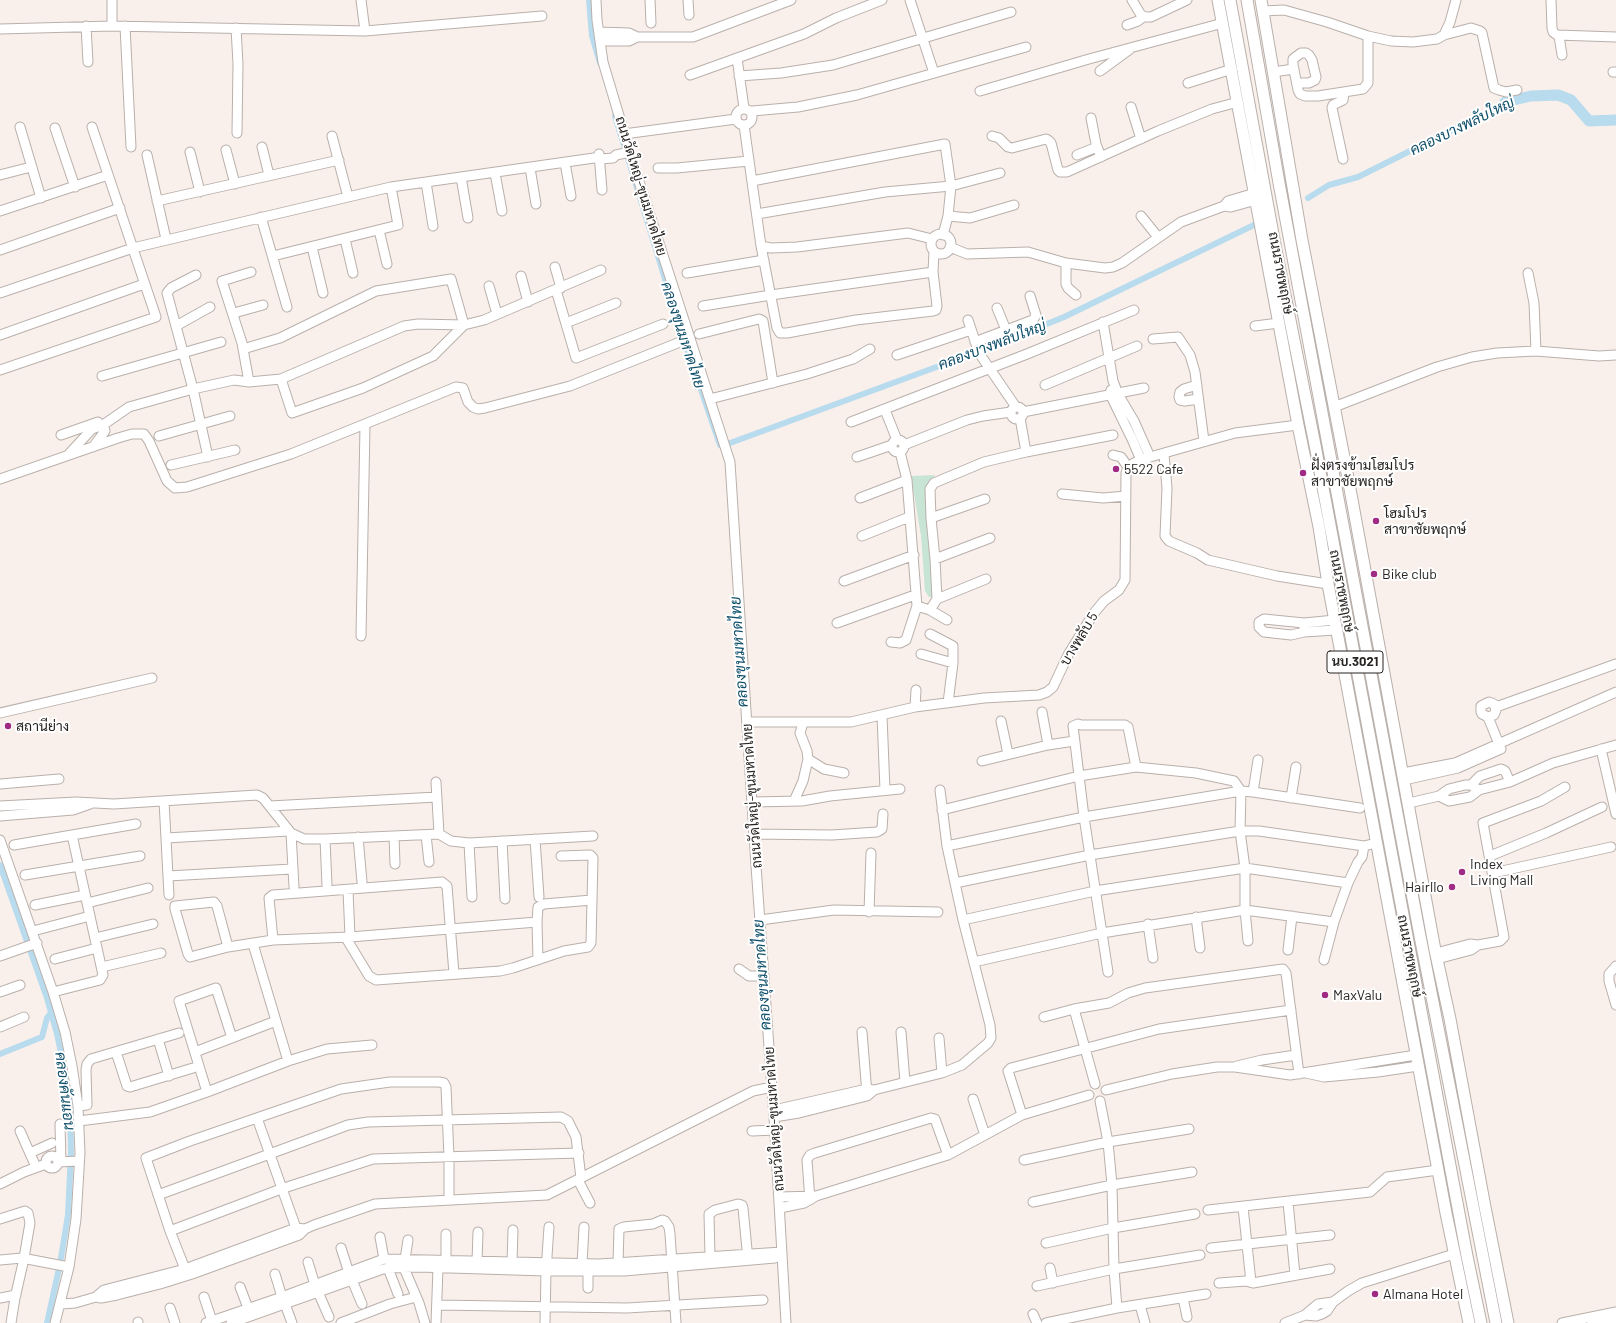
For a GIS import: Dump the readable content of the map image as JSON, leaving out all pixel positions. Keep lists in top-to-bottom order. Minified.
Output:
{"streets":{"main road":["ถนนราชพฤกษ์","นบ.3021"],"street":["ถนนวัดใหญ่-ขุนมหาดไทย","บางพลับ 5"]},"crossings":[["ถนนวัดใหญ่-ขุนมหาดไทย","บางพลับ 5"]],"water":["คลองบางพลับใหญ่","คลองขุนมหาดไทย","คลองคันแอน"],"places":["5522 Cafe","ฝั่งตรงข้ามโฮมโปร สาขาชัยพฤกษ์","โฮมโปร สาขาชัยพฤกษ์","Bike club","สถานีย่าง","Index Living Mall","Hairllo","MaxValu","Almana Hotel"]}
